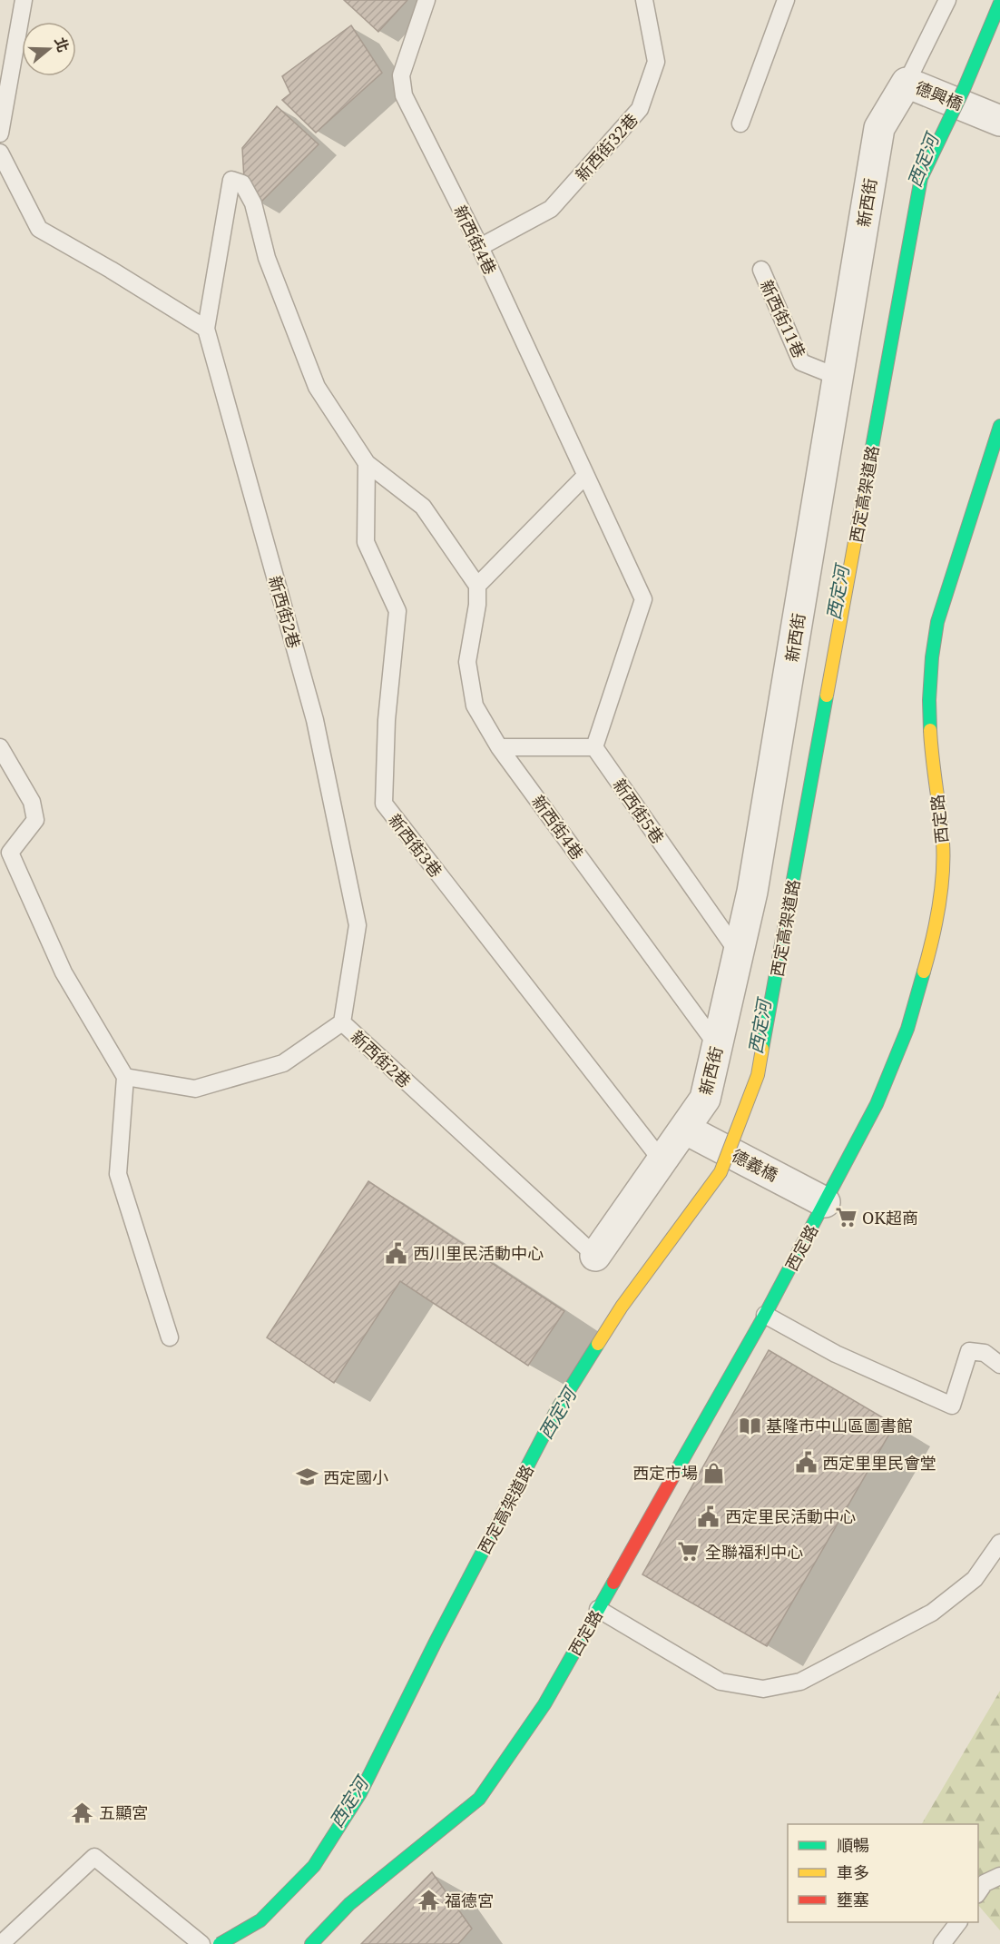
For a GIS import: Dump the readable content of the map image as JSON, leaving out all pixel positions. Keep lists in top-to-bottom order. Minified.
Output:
{"streets":{"street":["德興橋","新西街","西定高架道路","西定路","德義橋"],"lane":["新西街32巷","新西街4巷","新西街11巷","新西街2巷","新西街5巷","新西街3巷"]},"crossings":[["德興橋","新西街"],["新西街32巷","新西街4巷"],["新西街","新西街4巷"],["新西街","新西街11巷"],["新西街","新西街2巷"],["新西街","新西街5巷"],["新西街","新西街3巷"],["新西街","德義橋"],["新西街4巷","新西街5巷"],["新西街2巷","新西街3巷"],["西定路","德義橋"]],"water":["西定河"],"places":{"supermarket":["OK超商","全聯福利中心"],"public building":["西川里民活動中心","西定里里民會堂","西定里民活動中心"],"library":["基隆市中山區圖書館"],"shop":["西定市場"],"school or university":["西定國小"],"temple":["五顯宮","福德宮"]},"legend":["順暢","車多","壅塞"],"north":"right"}
